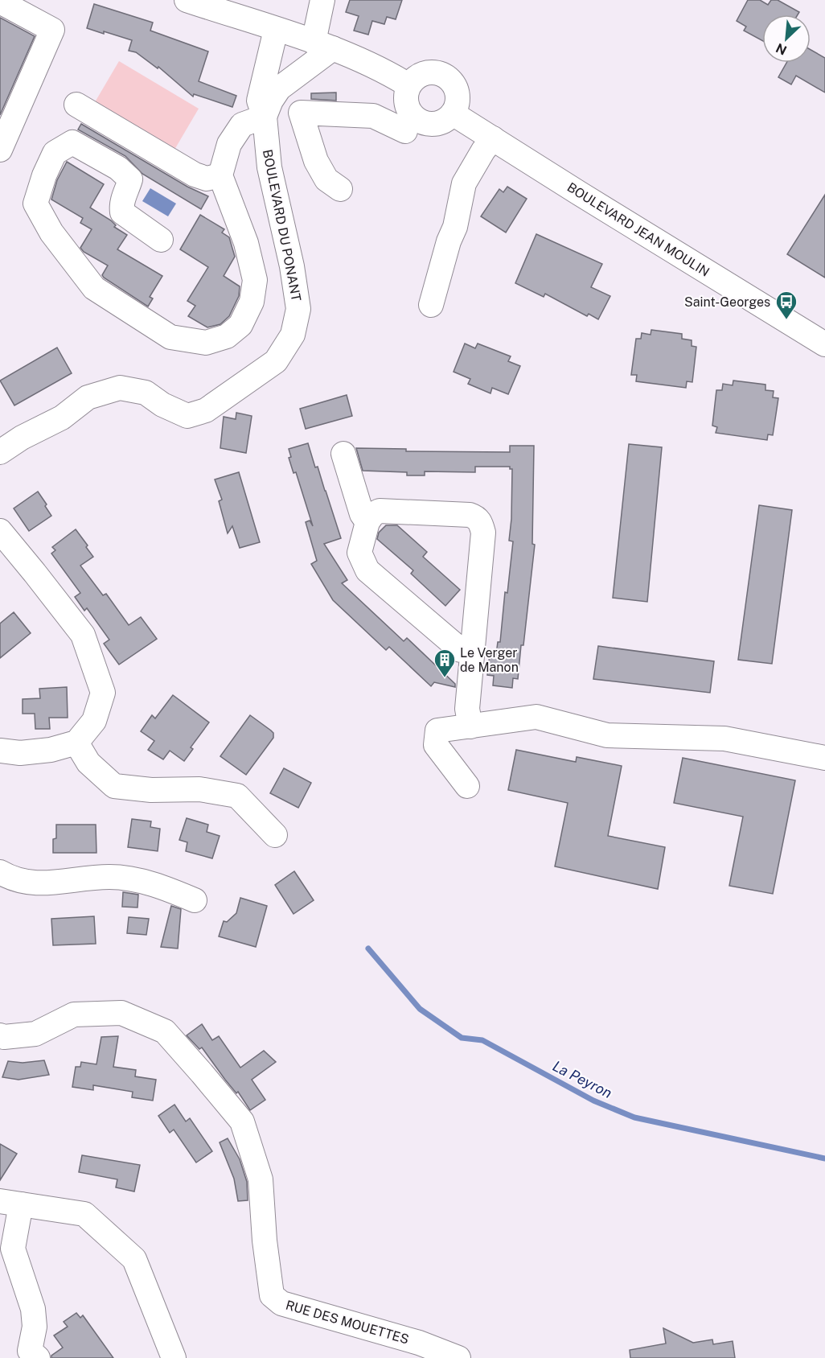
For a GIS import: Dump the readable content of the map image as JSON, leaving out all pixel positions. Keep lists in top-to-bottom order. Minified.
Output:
{"streets":{"street":["BOULEVARD DU PONANT","BOULEVARD JEAN MOULIN","RUE DES MOUETTES"]},"water":["La Peyron"],"places":{"bus stop":["Saint-Georges"],"building":["Le Verger de Manon"]},"north":"bottom left"}
